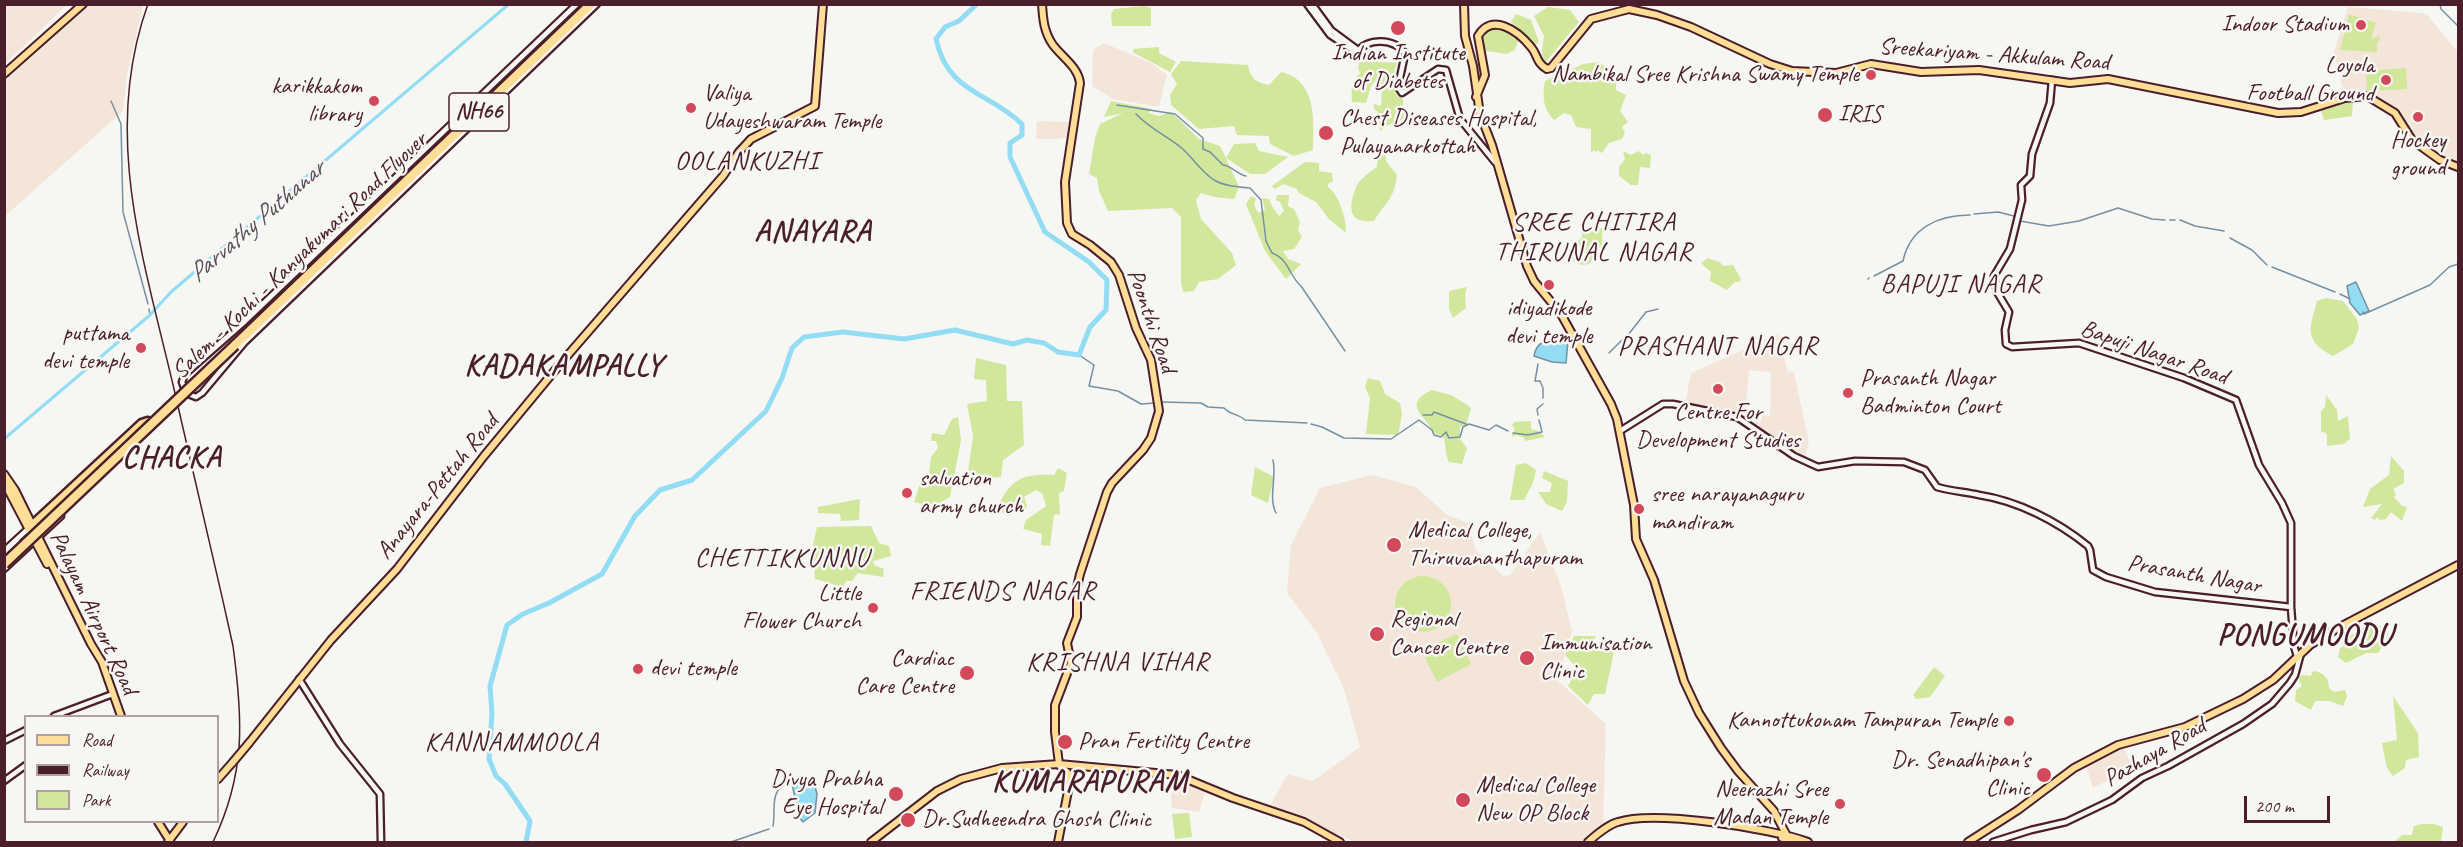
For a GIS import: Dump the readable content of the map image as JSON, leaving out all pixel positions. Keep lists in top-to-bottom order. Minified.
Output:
{"streets":{"highway":["NH66","Salem - Kochi - Kanyakumari Road Flyover"],"main road":["Sreekariyam - Akkulam Road","Poonthi Road","Anayara-Pettah Road","Palayam Airport Road"],"street":["Bapuji Nagar Road","Prasanth Nagar","Pazhaya Road"]},"crossings":[["Sreekariyam - Akkulam Road","Bapuji Nagar Road"],["NH66","Salem - Kochi - Kanyakumari Road Flyover"],["NH66","Palayam Airport Road"],["Salem - Kochi - Kanyakumari Road Flyover","Palayam Airport Road"],["Bapuji Nagar Road","Prasanth Nagar"],["Prasanth Nagar","Pazhaya Road"]],"districts":["OOLANKUZHI","SREE CHITIRA THIRUNAL NAGAR","ANAYARA","BAPUJI NAGAR","PRASHANT NAGAR","KADAKAMPALLY","CHACKA","CHETTIKKUNNU","FRIENDS NAGAR","PONGUMOODU","KRISHNA VIHAR","KANNAMMOOLA","KUMARAPURAM"],"water":["Parvathy Puthanar"],"places":["Indoor Stadium","Indian Institute of Diabetes","Nambikal Sree Krishna Swamy Temple","Loyola Football Ground","karikkakom library","Valiya Udayeshwaram Temple","IRIS","Hockey ground","Chest Diseases Hospital, Pulayanarkottah","idiyadikode devi temple","puttama devi temple","Centre For Development Studies","Prasanth Nagar Badminton Court","salvation army church","sree narayanaguru mandiram","Medical College, Thiruvananthapuram","Little Flower Church","Regional Cancer Centre","Immunisation Clinic","devi temple","Cardiac Care Centre","Kannottukonam Tampuran Temple","Pran Fertility Centre","Dr. Senadhipan's Clinic","Divya Prabha Eye Hospital","Medical College New OP Block","Neerazhi Sree Madan Temple","Dr.Sudheendra Ghosh Clinic"],"legend":["Road","Railway","Park"],"scale_bar":"200 m"}
